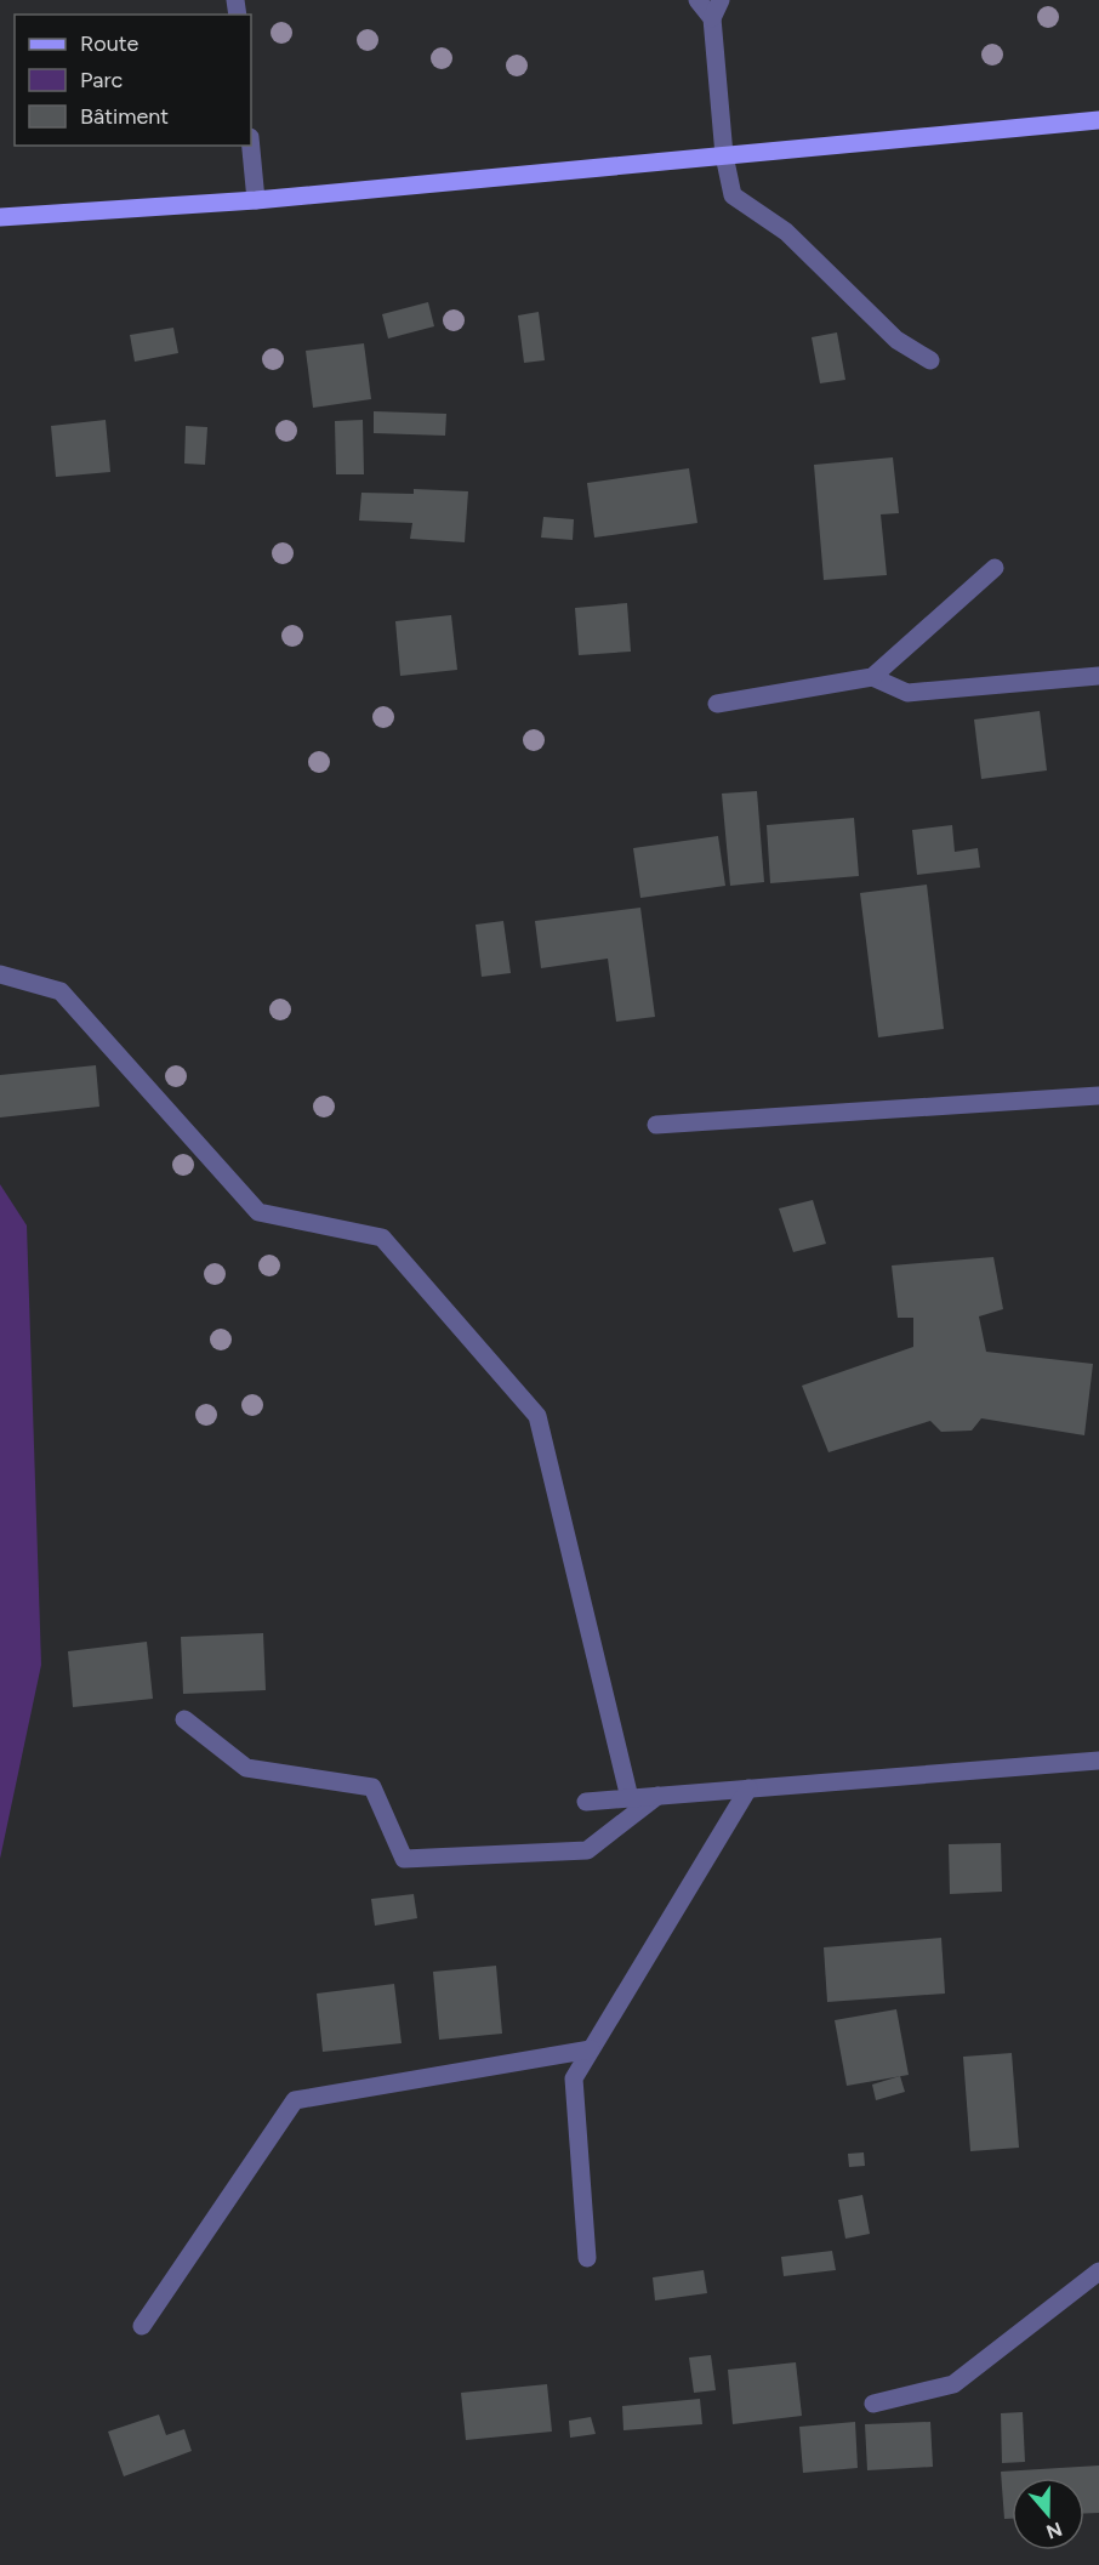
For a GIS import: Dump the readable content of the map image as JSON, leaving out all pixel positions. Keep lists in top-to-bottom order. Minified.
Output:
{"legend":["Route","Parc","Bâtiment"],"north":"bottom"}
